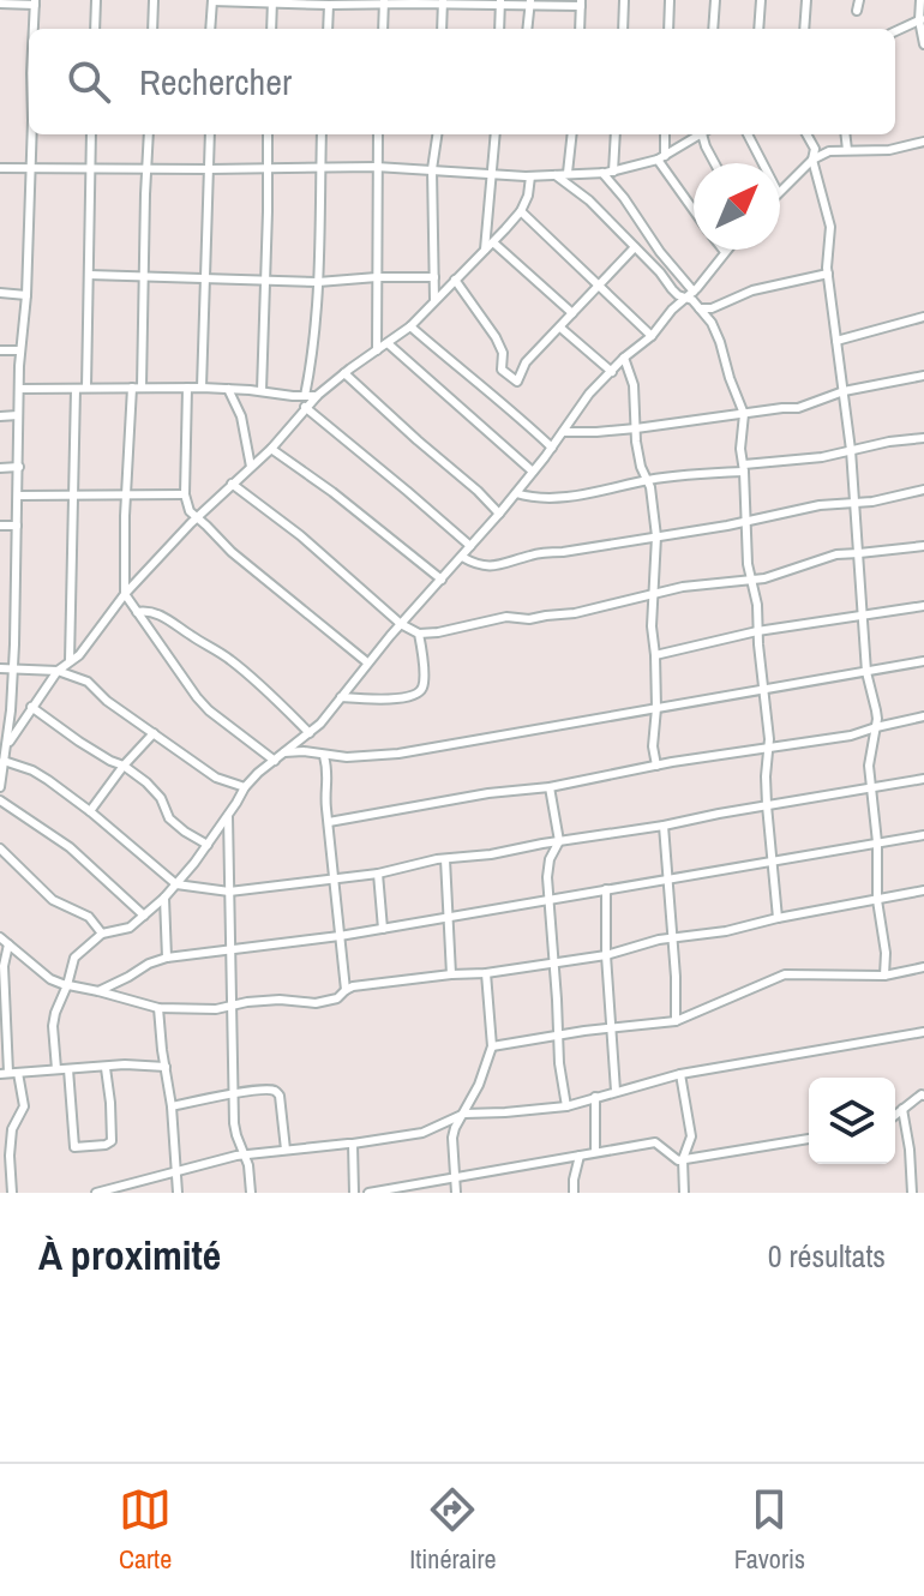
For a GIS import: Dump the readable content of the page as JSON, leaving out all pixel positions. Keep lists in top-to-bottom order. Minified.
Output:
{"north":"top right","page":{"search":"Rechercher","heading":["À proximité","0 résultats"],"nav":["Carte","Itinéraire","Favoris"]}}
